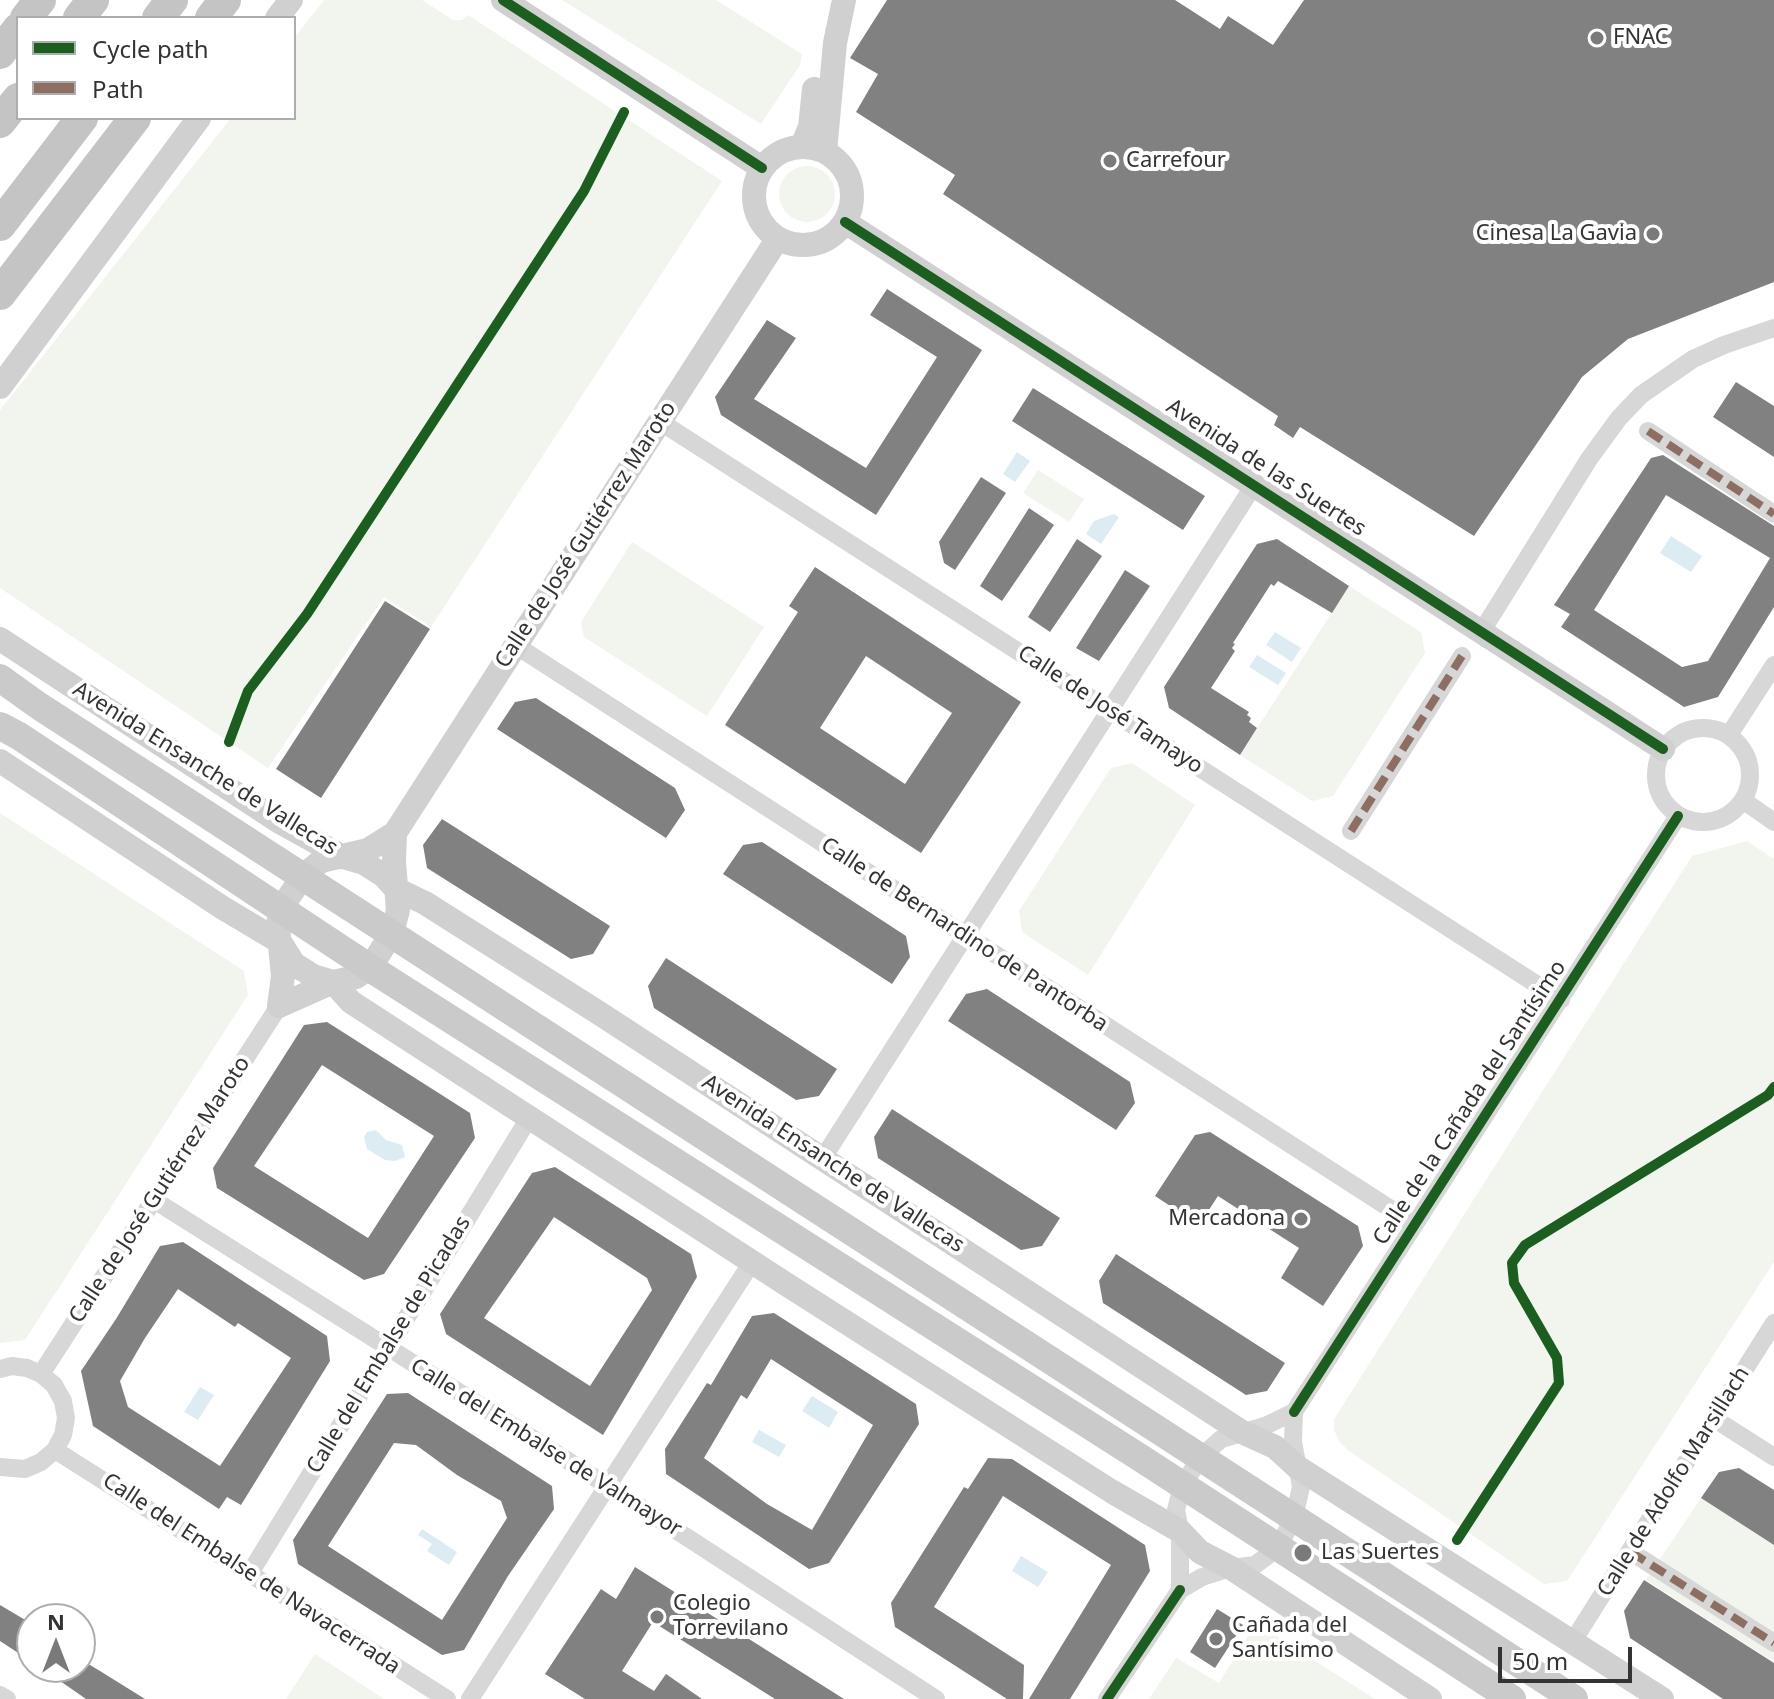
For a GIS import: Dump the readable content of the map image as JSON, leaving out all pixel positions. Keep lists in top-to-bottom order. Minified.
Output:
{"streets":{"main road":["Avenida Ensanche de Vallecas"],"street":["Avenida de las Suertes","Calle de José Gutiérrez Maroto","Calle de José Tamayo","Calle de Bernardino de Pantorba","Calle de la Cañada del Santísimo","Calle del Embalse de Picadas","Calle del Embalse de Valmayor","Calle de Adolfo Marsillach","Calle del Embalse de Navacerrada"]},"crossings":[["Avenida de las Suertes","Calle de José Gutiérrez Maroto"],["Avenida de las Suertes","Calle de la Cañada del Santísimo"],["Calle de José Gutiérrez Maroto","Calle de José Tamayo"],["Calle de José Gutiérrez Maroto","Avenida Ensanche de Vallecas"],["Calle de José Gutiérrez Maroto","Calle de Bernardino de Pantorba"],["Calle de José Gutiérrez Maroto","Calle del Embalse de Valmayor"],["Calle de José Tamayo","Calle de la Cañada del Santísimo"],["Avenida Ensanche de Vallecas","Calle de Adolfo Marsillach"],["Calle de Bernardino de Pantorba","Calle de la Cañada del Santísimo"],["Calle del Embalse de Picadas","Calle del Embalse de Valmayor"],["Calle del Embalse de Picadas","Calle del Embalse de Navacerrada"]],"places":["FNAC","Carrefour","Cinesa La Gavia","Mercadona","Las Suertes","Colegio Torrevilano","Cañada del Santísimo"],"legend":["Cycle path","Path"],"scale_bar":"50 m","north":"top"}
